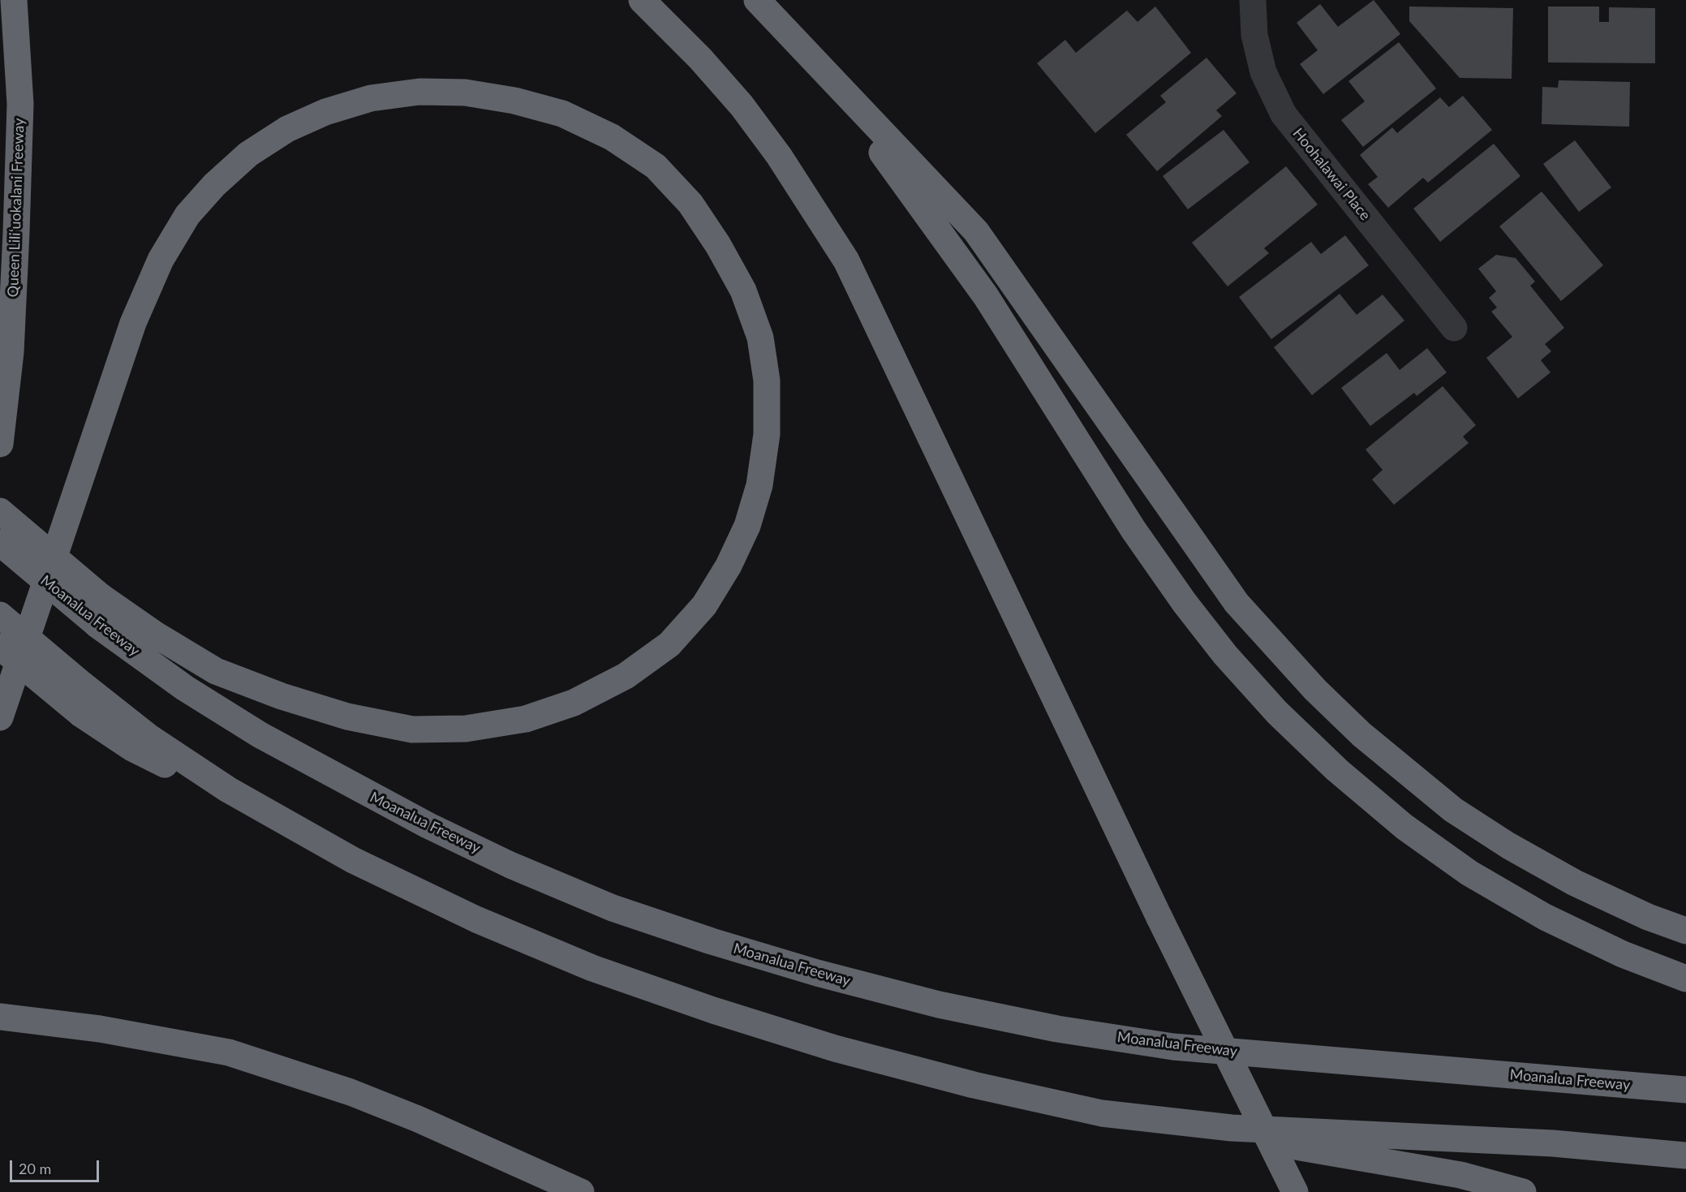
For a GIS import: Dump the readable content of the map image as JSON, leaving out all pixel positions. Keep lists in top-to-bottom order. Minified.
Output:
{"streets":{"highway":["Queen Liliʻuokalani Freeway","Moanalua Freeway"],"street":["Hoohalawai Place"]},"scale_bar":"20 m"}
